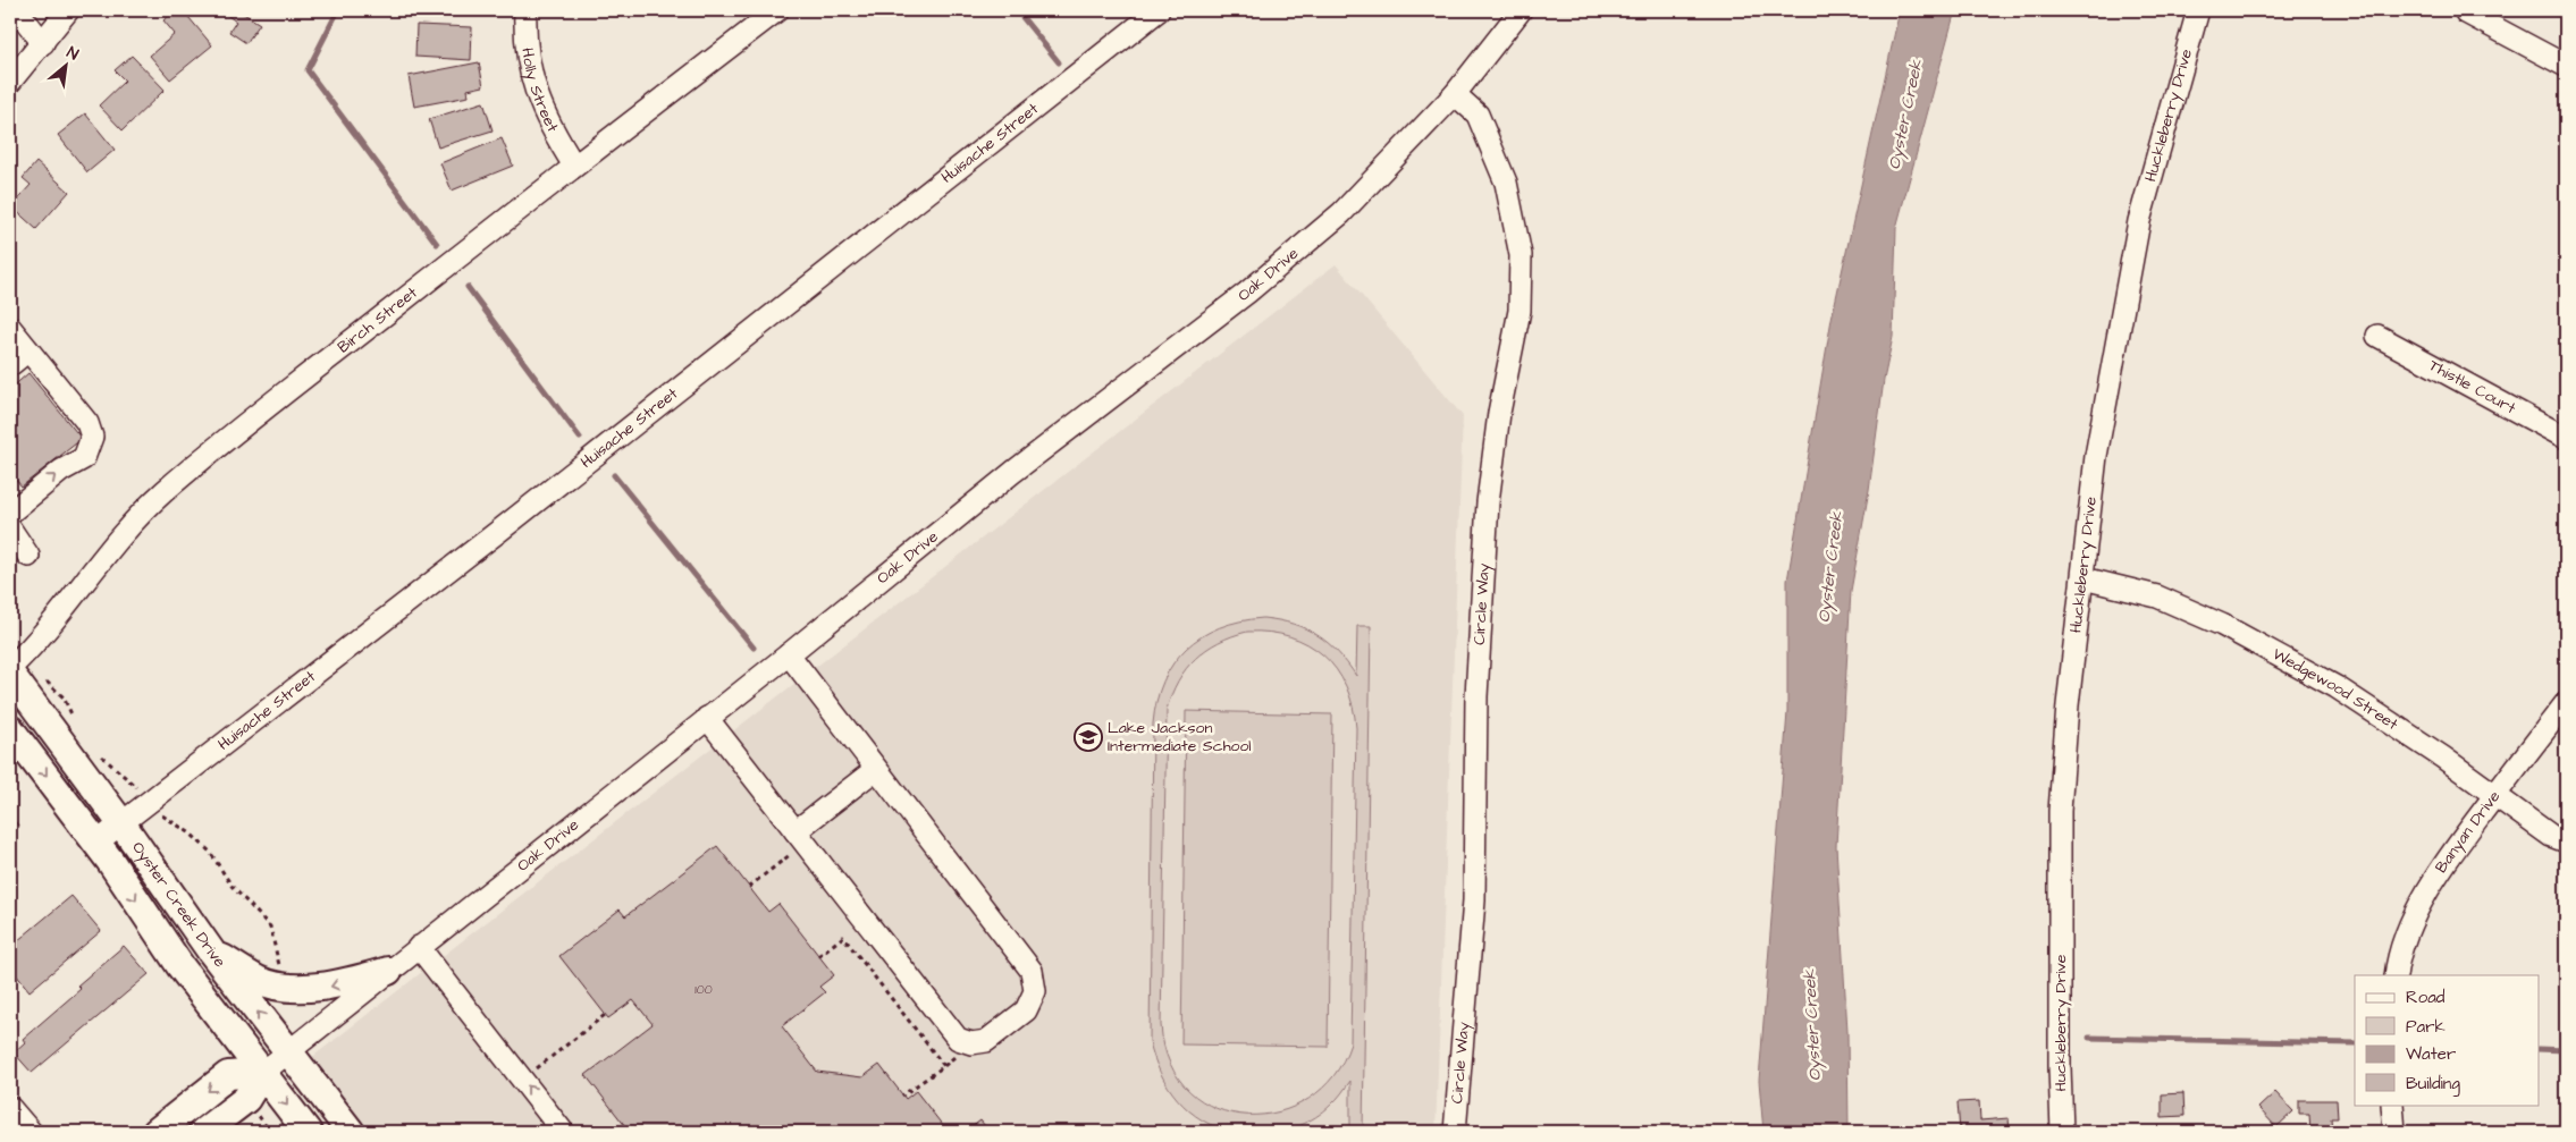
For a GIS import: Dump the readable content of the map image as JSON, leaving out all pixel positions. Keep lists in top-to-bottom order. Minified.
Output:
{"streets":{"main road":["Oak Drive","Oyster Creek Drive"],"street":["Holly Street","Huckleberry Drive","Huisache Street","Birch Street","Thistle Court","Circle Way","Wedgewood Street","Banyan Drive"]},"crossings":[["Holly Street","Birch Street"],["Huckleberry Drive","Wedgewood Street"],["Huisache Street","Oyster Creek Drive"],["Oak Drive","Circle Way"],["Oak Drive","Oyster Creek Drive"],["Wedgewood Street","Banyan Drive"]],"water":["Oyster Creek"],"places":{"school or university":["Lake Jackson Intermediate School"]},"house_numbers":["100"],"legend":["Road","Park","Water","Building"],"north":"top right"}
